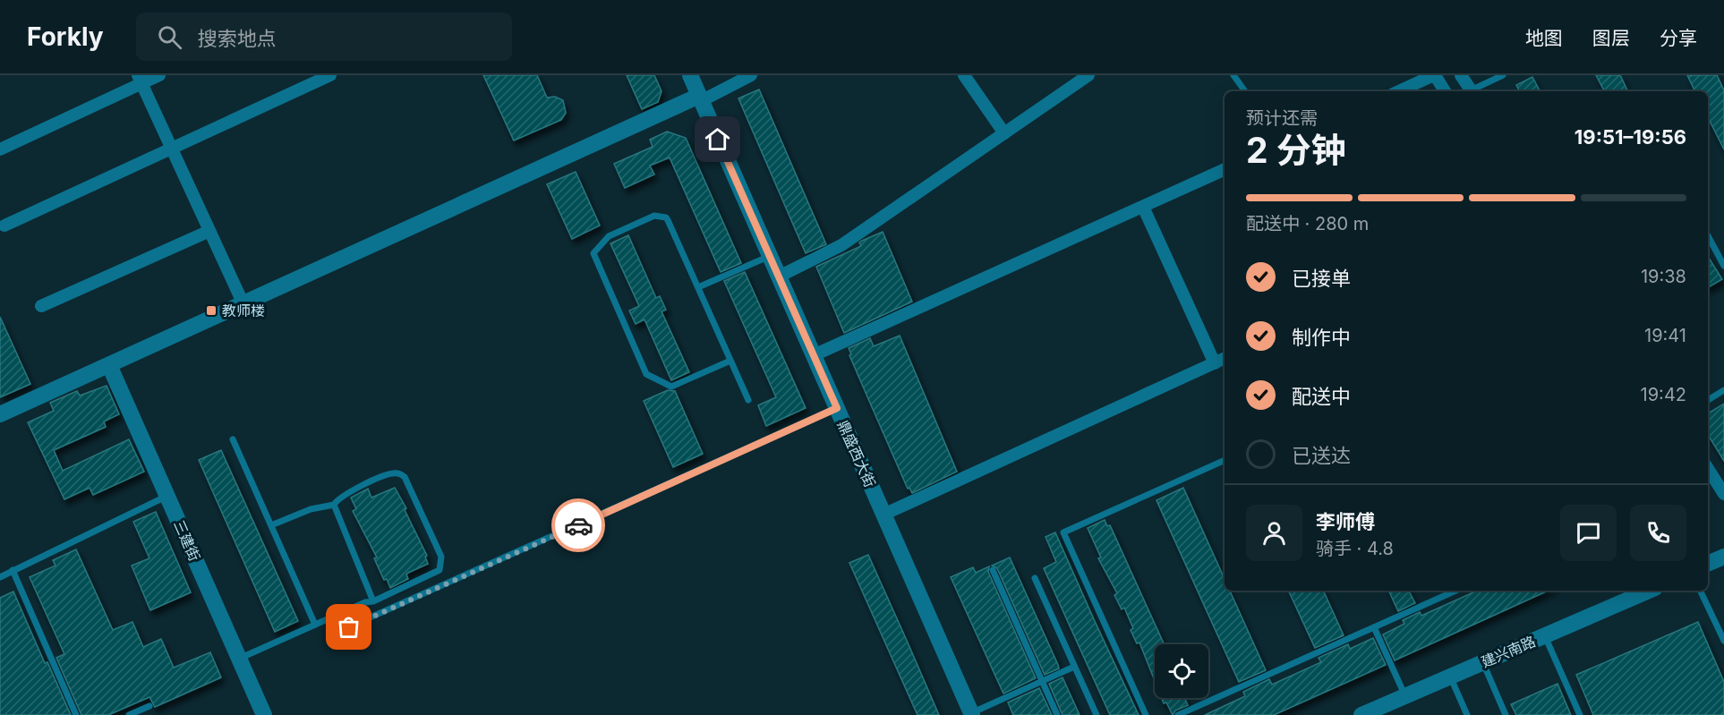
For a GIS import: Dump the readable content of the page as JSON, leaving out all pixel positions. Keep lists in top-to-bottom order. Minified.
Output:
{"streets":{"street":["鼎盛西大街","三建街","建兴南路"]},"places":{"transit":["教师楼"]},"page":{"header":"Forkly","search":"搜索地点","nav":["地图","图层","分享"],"heading":["2 分钟","预计还需","19:51–19:56"],"panel":["李师傅","骑手 · 4.8"],"bar":"配送中 · 280 m","list":[["已接单","19:38"],["制作中","19:41"],["配送中","19:42"],"已送达"]}}
